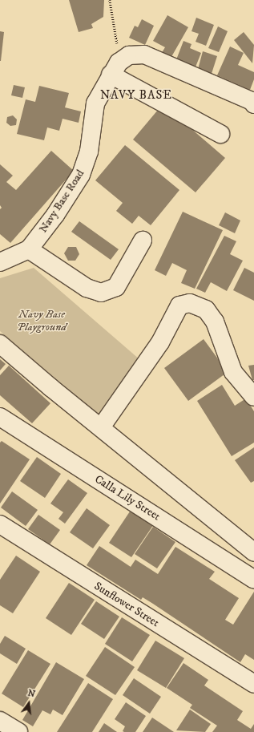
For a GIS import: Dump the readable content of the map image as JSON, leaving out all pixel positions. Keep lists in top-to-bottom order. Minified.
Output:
{"streets":{"street":["Navy Base Road","Calla Lily Street","Sunflower Street"]},"districts":["NAVY BASE"],"parks":["Navy Base Playground"],"north":"top"}
